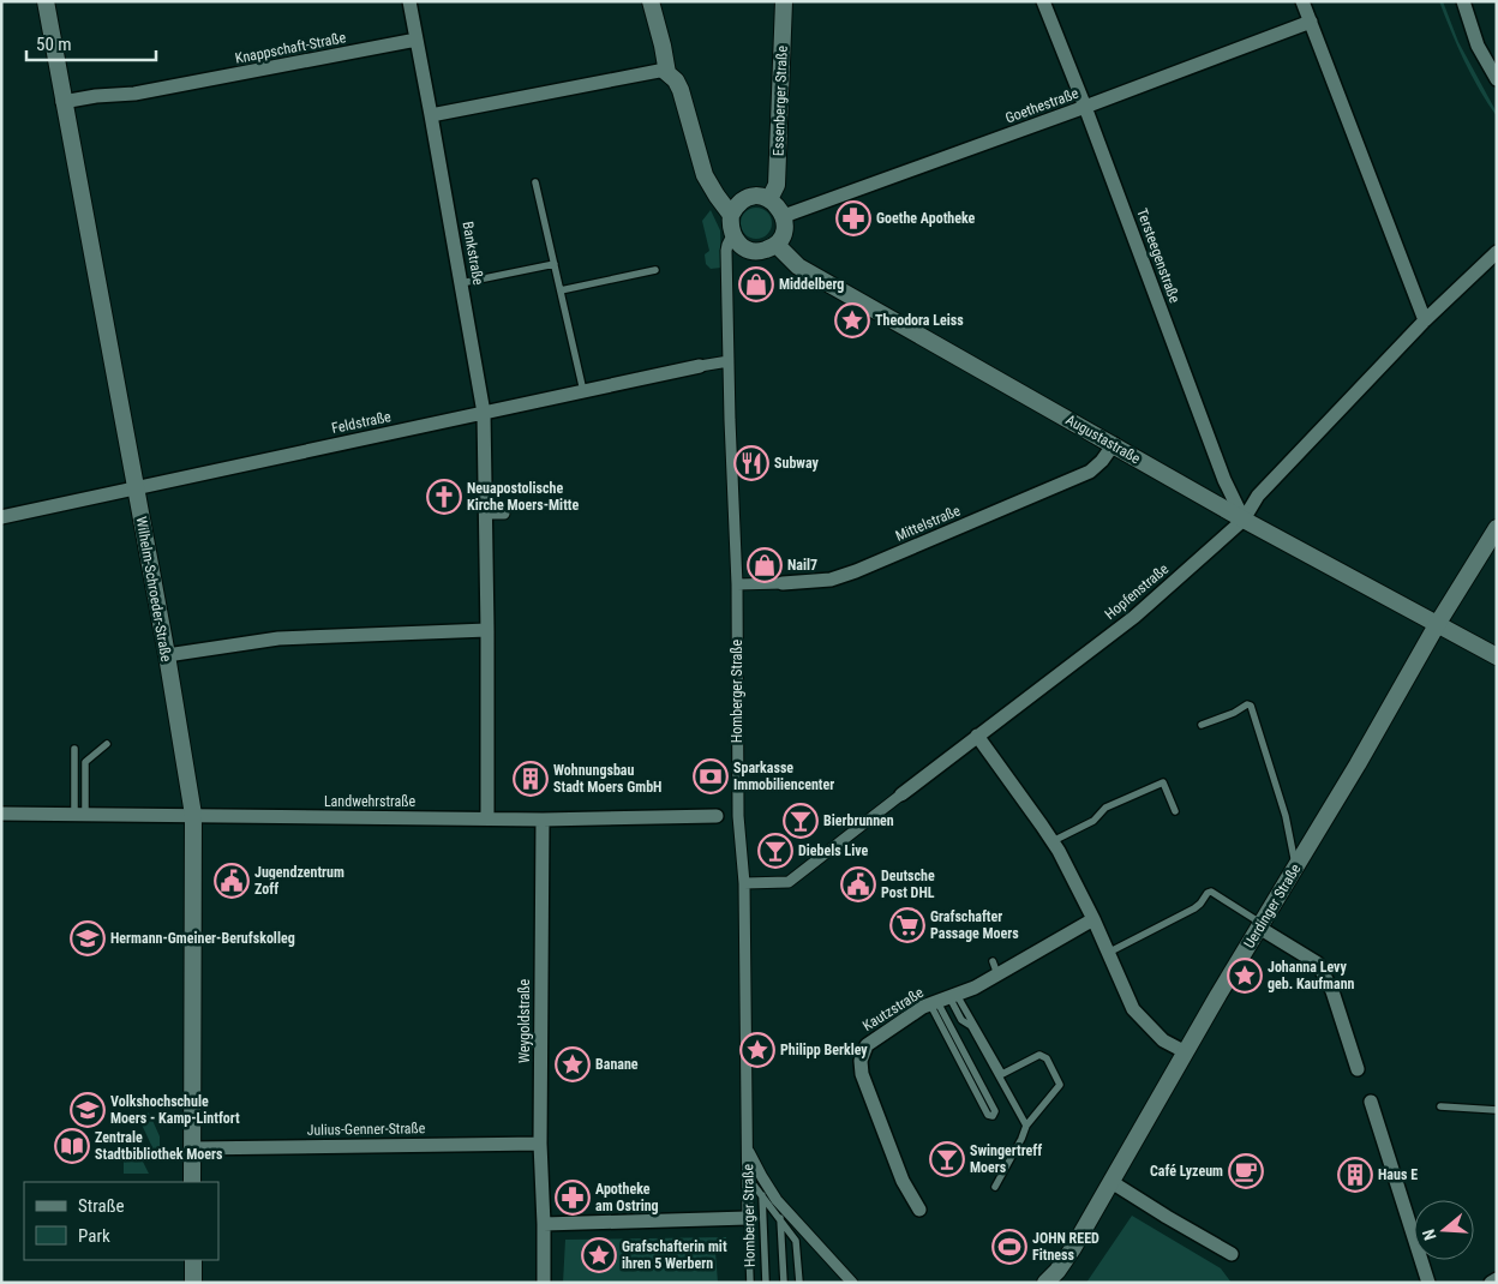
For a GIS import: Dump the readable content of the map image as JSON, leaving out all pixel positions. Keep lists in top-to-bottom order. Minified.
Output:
{"streets":{"main road":["Essenberger Straße","Augustastraße","Wilhelm-Schroeder-Straße","Homberger Straße","Uerdinger Straße"],"street":["Knappschaft-Straße","Goethestraße","Bankstraße","Tersteegenstraße","Feldstraße","Mittelstraße","Hopfenstraße","Landwehrstraße","Kautzstraße","Weygoldstraße","Julius-Genner-Straße"]},"crossings":[["Knappschaft-Straße","Bankstraße"],["Knappschaft-Straße","Wilhelm-Schroeder-Straße"],["Essenberger Straße","Goethestraße"],["Essenberger Straße","Augustastraße"],["Essenberger Straße","Homberger Straße"],["Goethestraße","Tersteegenstraße"],["Goethestraße","Augustastraße"],["Goethestraße","Homberger Straße"],["Bankstraße","Feldstraße"],["Bankstraße","Landwehrstraße"],["Tersteegenstraße","Augustastraße"],["Tersteegenstraße","Hopfenstraße"],["Feldstraße","Wilhelm-Schroeder-Straße"],["Feldstraße","Homberger Straße"],["Augustastraße","Mittelstraße"],["Augustastraße","Hopfenstraße"],["Augustastraße","Homberger Straße"],["Augustastraße","Uerdinger Straße"],["Mittelstraße","Homberger Straße"],["Wilhelm-Schroeder-Straße","Landwehrstraße"],["Wilhelm-Schroeder-Straße","Julius-Genner-Straße"],["Hopfenstraße","Homberger Straße"],["Homberger Straße","Landwehrstraße"],["Landwehrstraße","Weygoldstraße"],["Weygoldstraße","Julius-Genner-Straße"]],"places":{"pharmacy":["Goethe Apotheke","Apotheke am Ostring"],"shop":["Middelberg","Nail7"],"place":["Theodora Leiss","Johanna Levy geb. Kaufmann","Philipp Berkley","Banane","Grafschafterin mit ihren 5 Werbern"],"restaurant":["Subway"],"church":["Neuapostolische Kirche Moers-Mitte"],"bank":["Sparkasse Immobiliencenter"],"building":["Wohnungsbau Stadt Moers GmbH","Haus E"],"bar":["Bierbrunnen","Diebels Live","Swingertreff Moers"],"public building":["Jugendzentrum Zoff","Deutsche Post DHL"],"supermarket":["Grafschafter Passage Moers"],"school or university":["Hermann-Gmeiner-Berufskolleg","Volkshochschule Moers - Kamp-Lintfort"],"library":["Zentrale Stadtbibliothek Moers"],"cafe":["Café Lyzeum"],"sports":["JOHN REED Fitness"]},"legend":["Straße","Park"],"scale_bar":"50 m","north":"left"}
